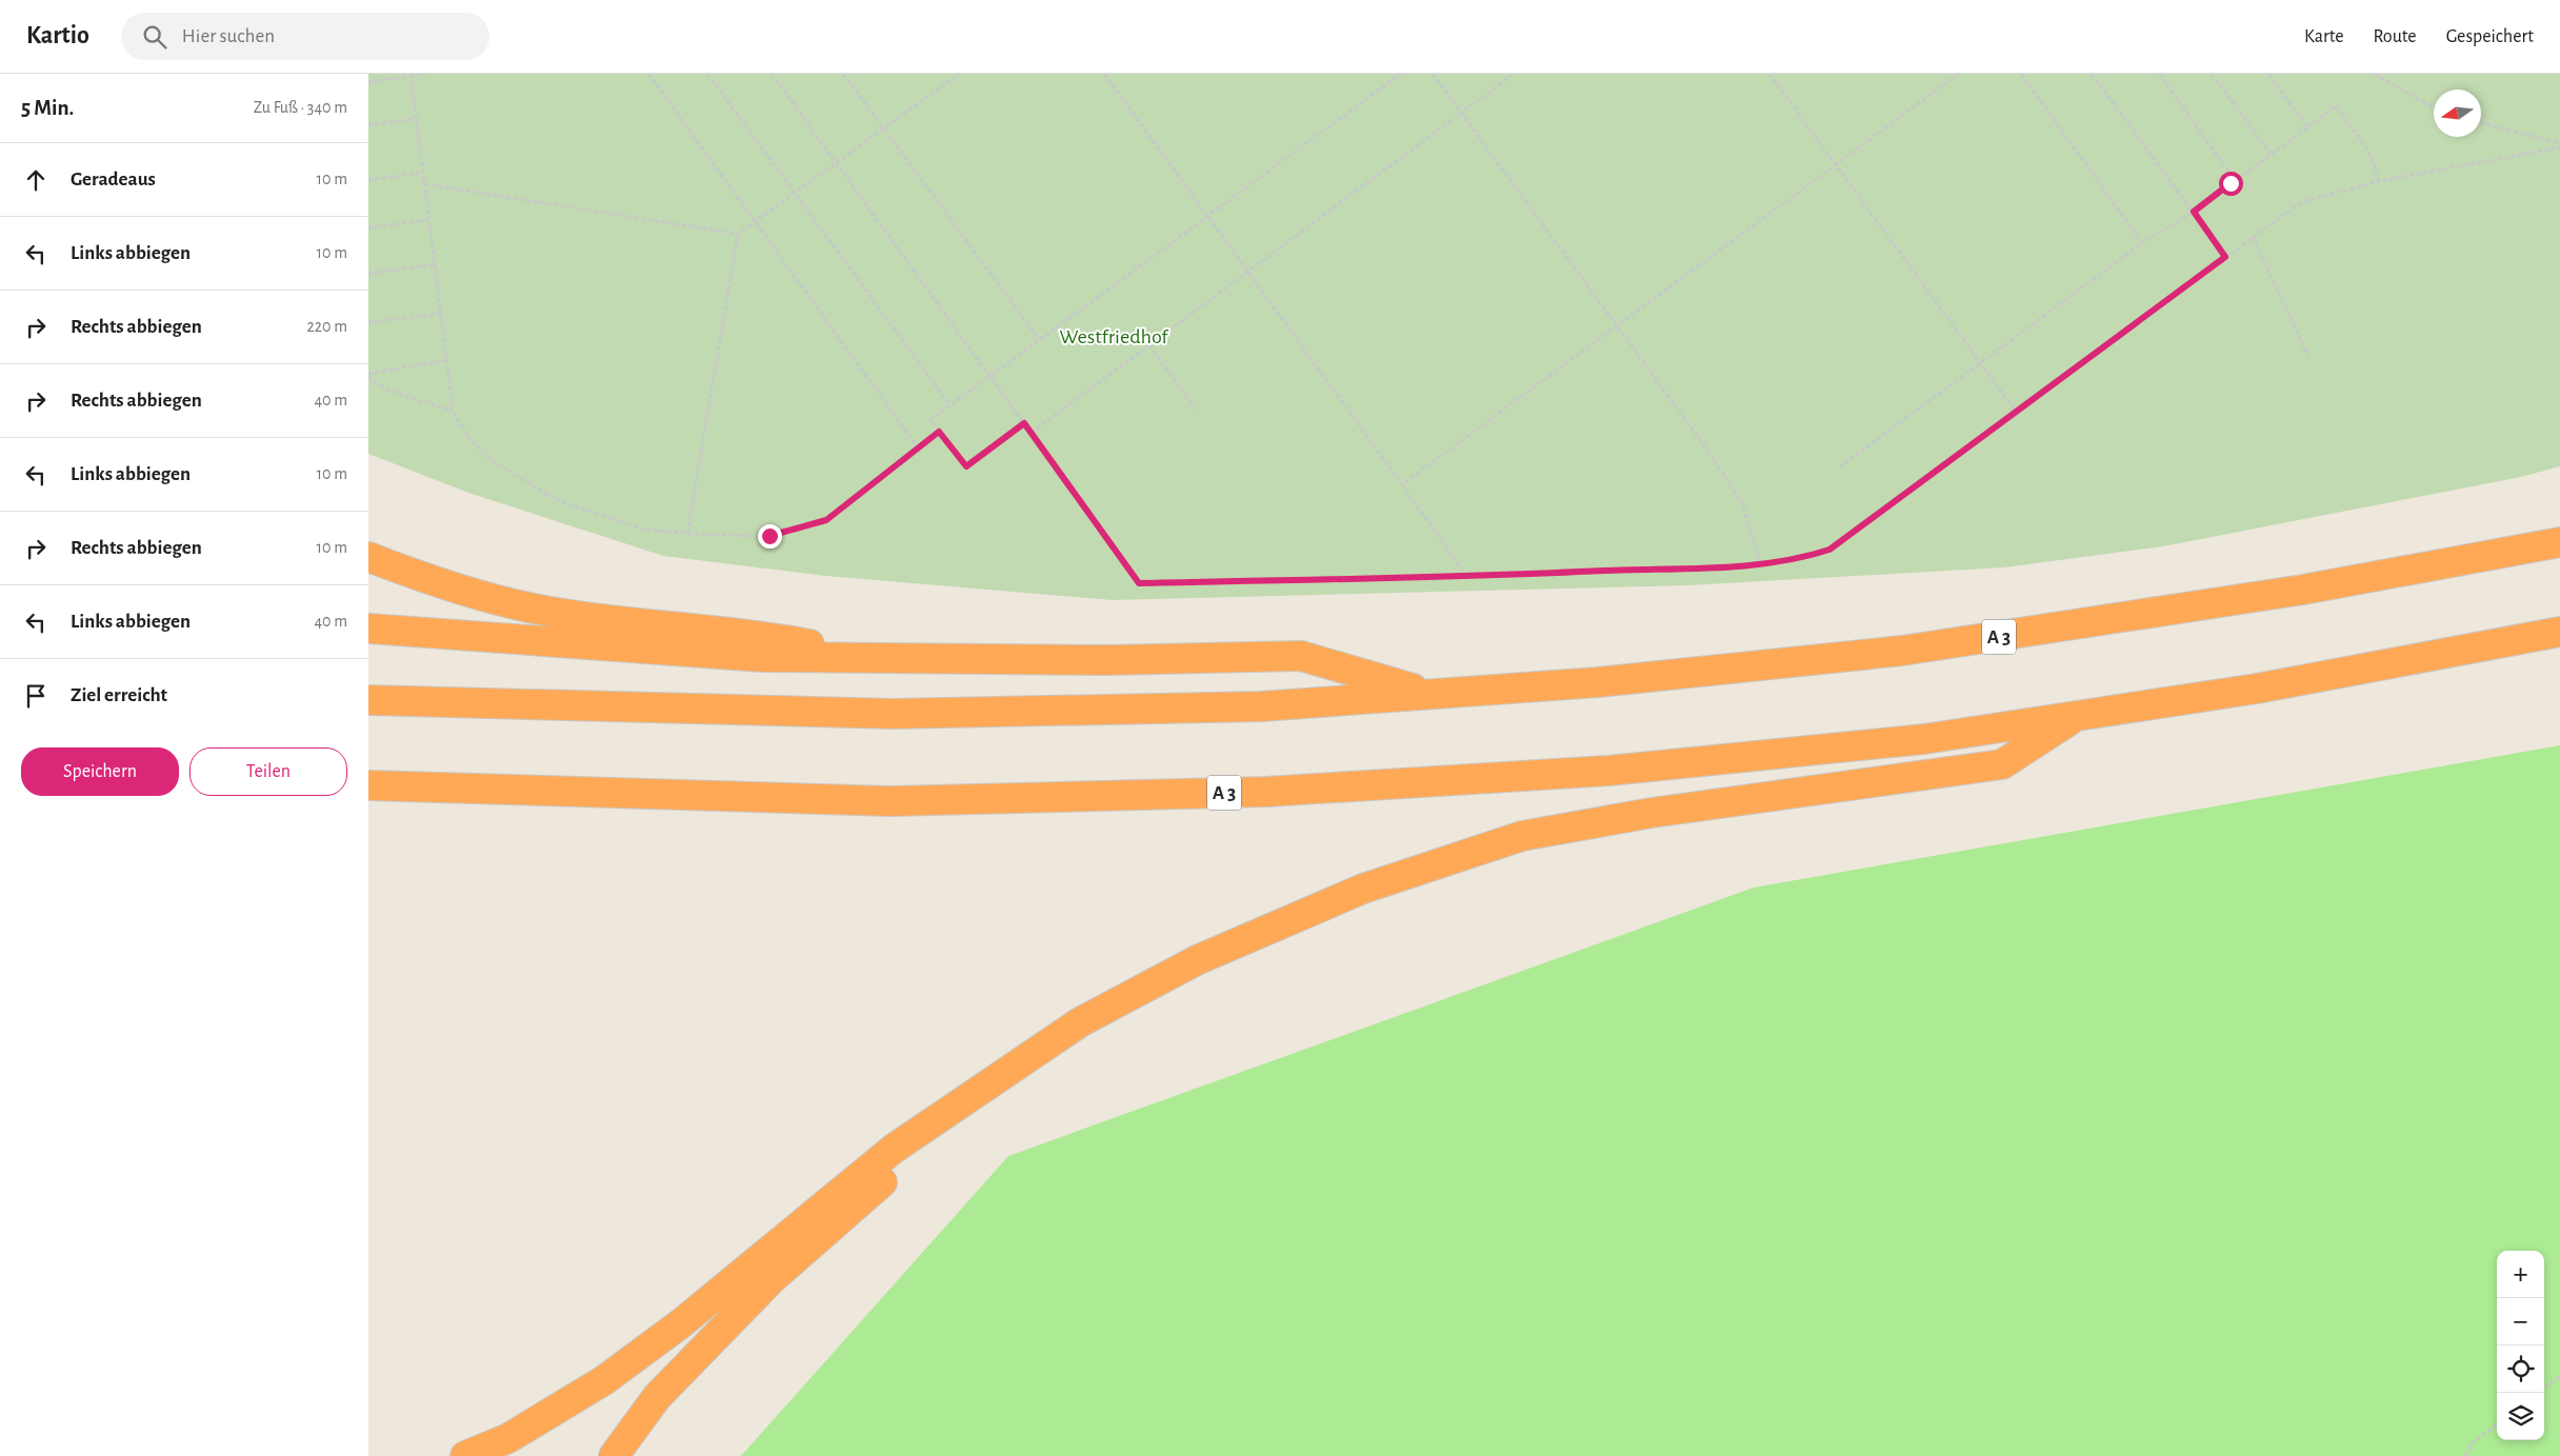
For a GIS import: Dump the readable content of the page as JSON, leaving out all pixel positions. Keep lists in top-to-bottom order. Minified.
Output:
{"streets":{"highway":["A 3"]},"parks":["Westfriedhof"],"north":"left","page":{"header":"Kartio","search":"Hier suchen","nav":["Karte","Route","Gespeichert"],"heading":["5 Min.","Zu Fuß · 340 m"],"list":[["Geradeaus","10 m"],["Links abbiegen","10 m"],["Rechts abbiegen","220 m"],["Rechts abbiegen","40 m"],["Links abbiegen","10 m"],["Rechts abbiegen","10 m"],["Links abbiegen","40 m"],"Ziel erreicht"],"buttons":["Speichern","Teilen"],"map_buttons":["+","−"]}}
